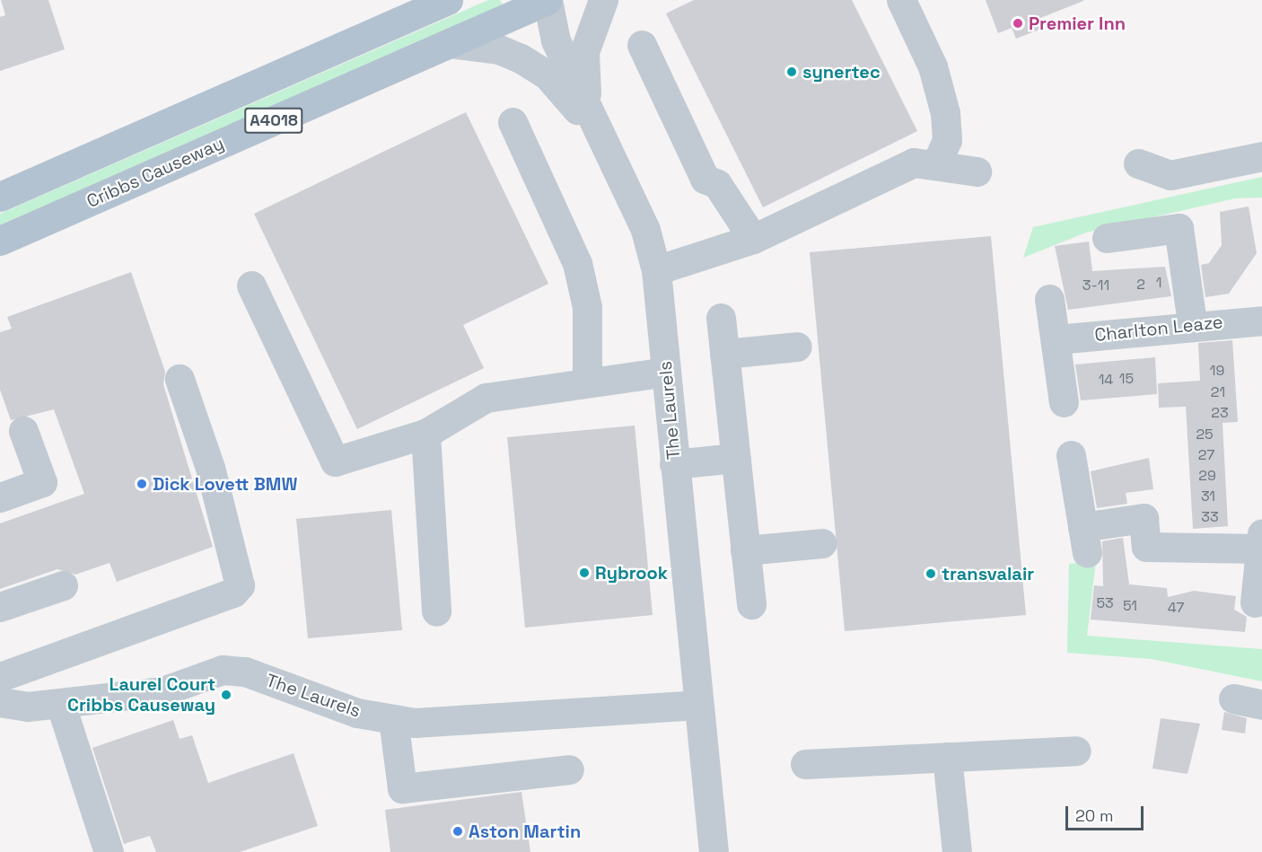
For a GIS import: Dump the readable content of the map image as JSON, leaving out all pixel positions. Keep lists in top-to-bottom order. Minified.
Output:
{"streets":{"main road":["A4018","Cribbs Causeway"],"street":["Charlton Leaze","The Laurels"]},"crossings":[["Cribbs Causeway","The Laurels"]],"places":["Premier Inn","synertec","Dick Lovett BMW","Rybrook","transvalair","Laurel Court Cribbs Causeway","Aston Martin"],"house_numbers":["1","2","3-11","19","15","14","21","23","25","27","29","31","33","53","51","47"],"scale_bar":"20 m"}
